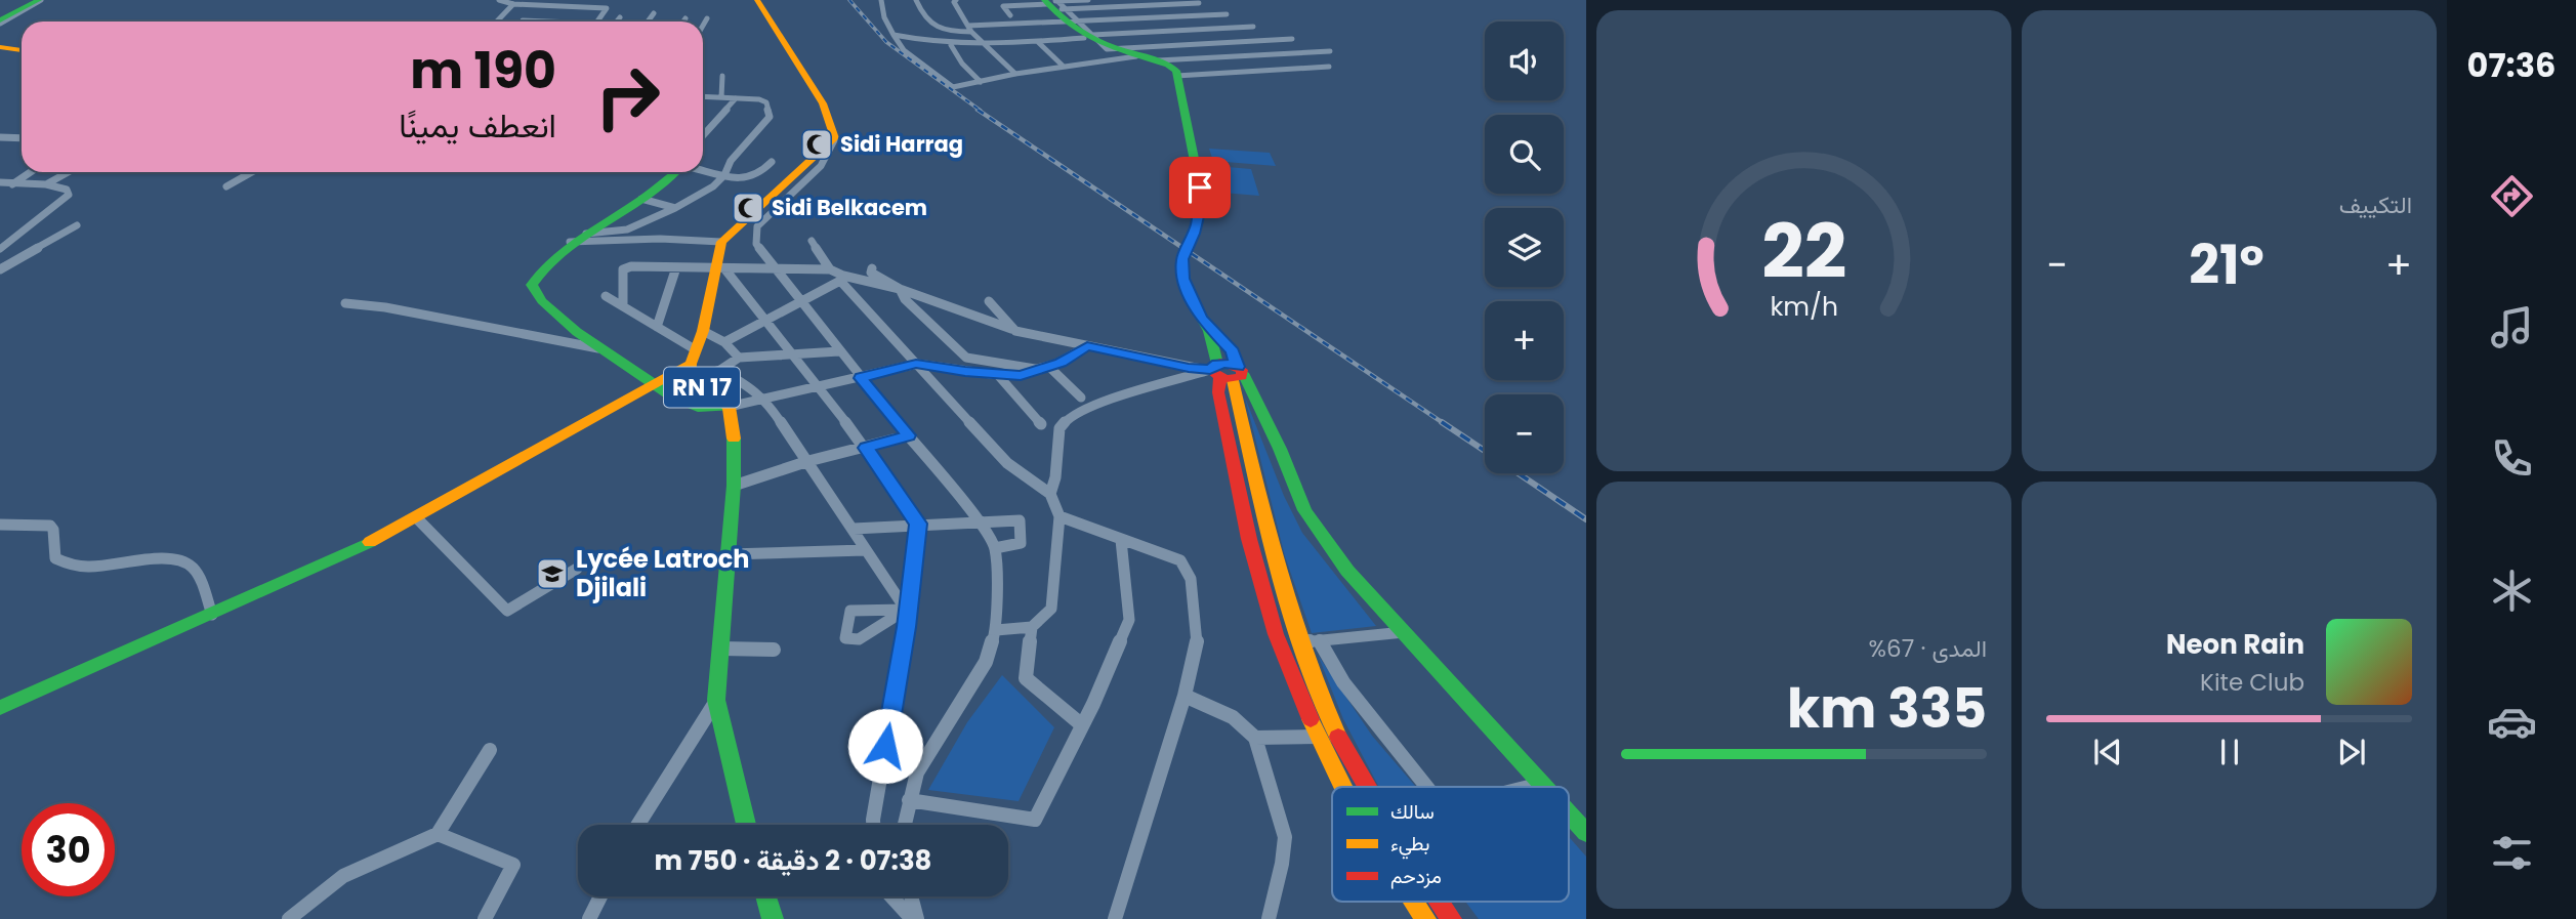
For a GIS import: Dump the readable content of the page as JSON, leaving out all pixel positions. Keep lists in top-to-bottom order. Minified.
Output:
{"streets":{"main road":["RN 17"]},"places":{"mosque":["Sidi Harrag","Sidi Belkacem"],"school or university":["Lycée Latroch Djilali"]},"legend":["سالك","بطيء","مزدحم"],"page":{"tabs":"07:36","tile":["التكييف",["المدى · 67%","335 km"]],"map_buttons":["+","−"],"turn":["190 m","انعطف يمينًا"],"heat":["−","21°","+"],"song":["Neon Rain","Kite Club"],"limit":"30","trip":"07:38 · 2 دقيقة · 750 m","gauge":["22","km/h"]}}
